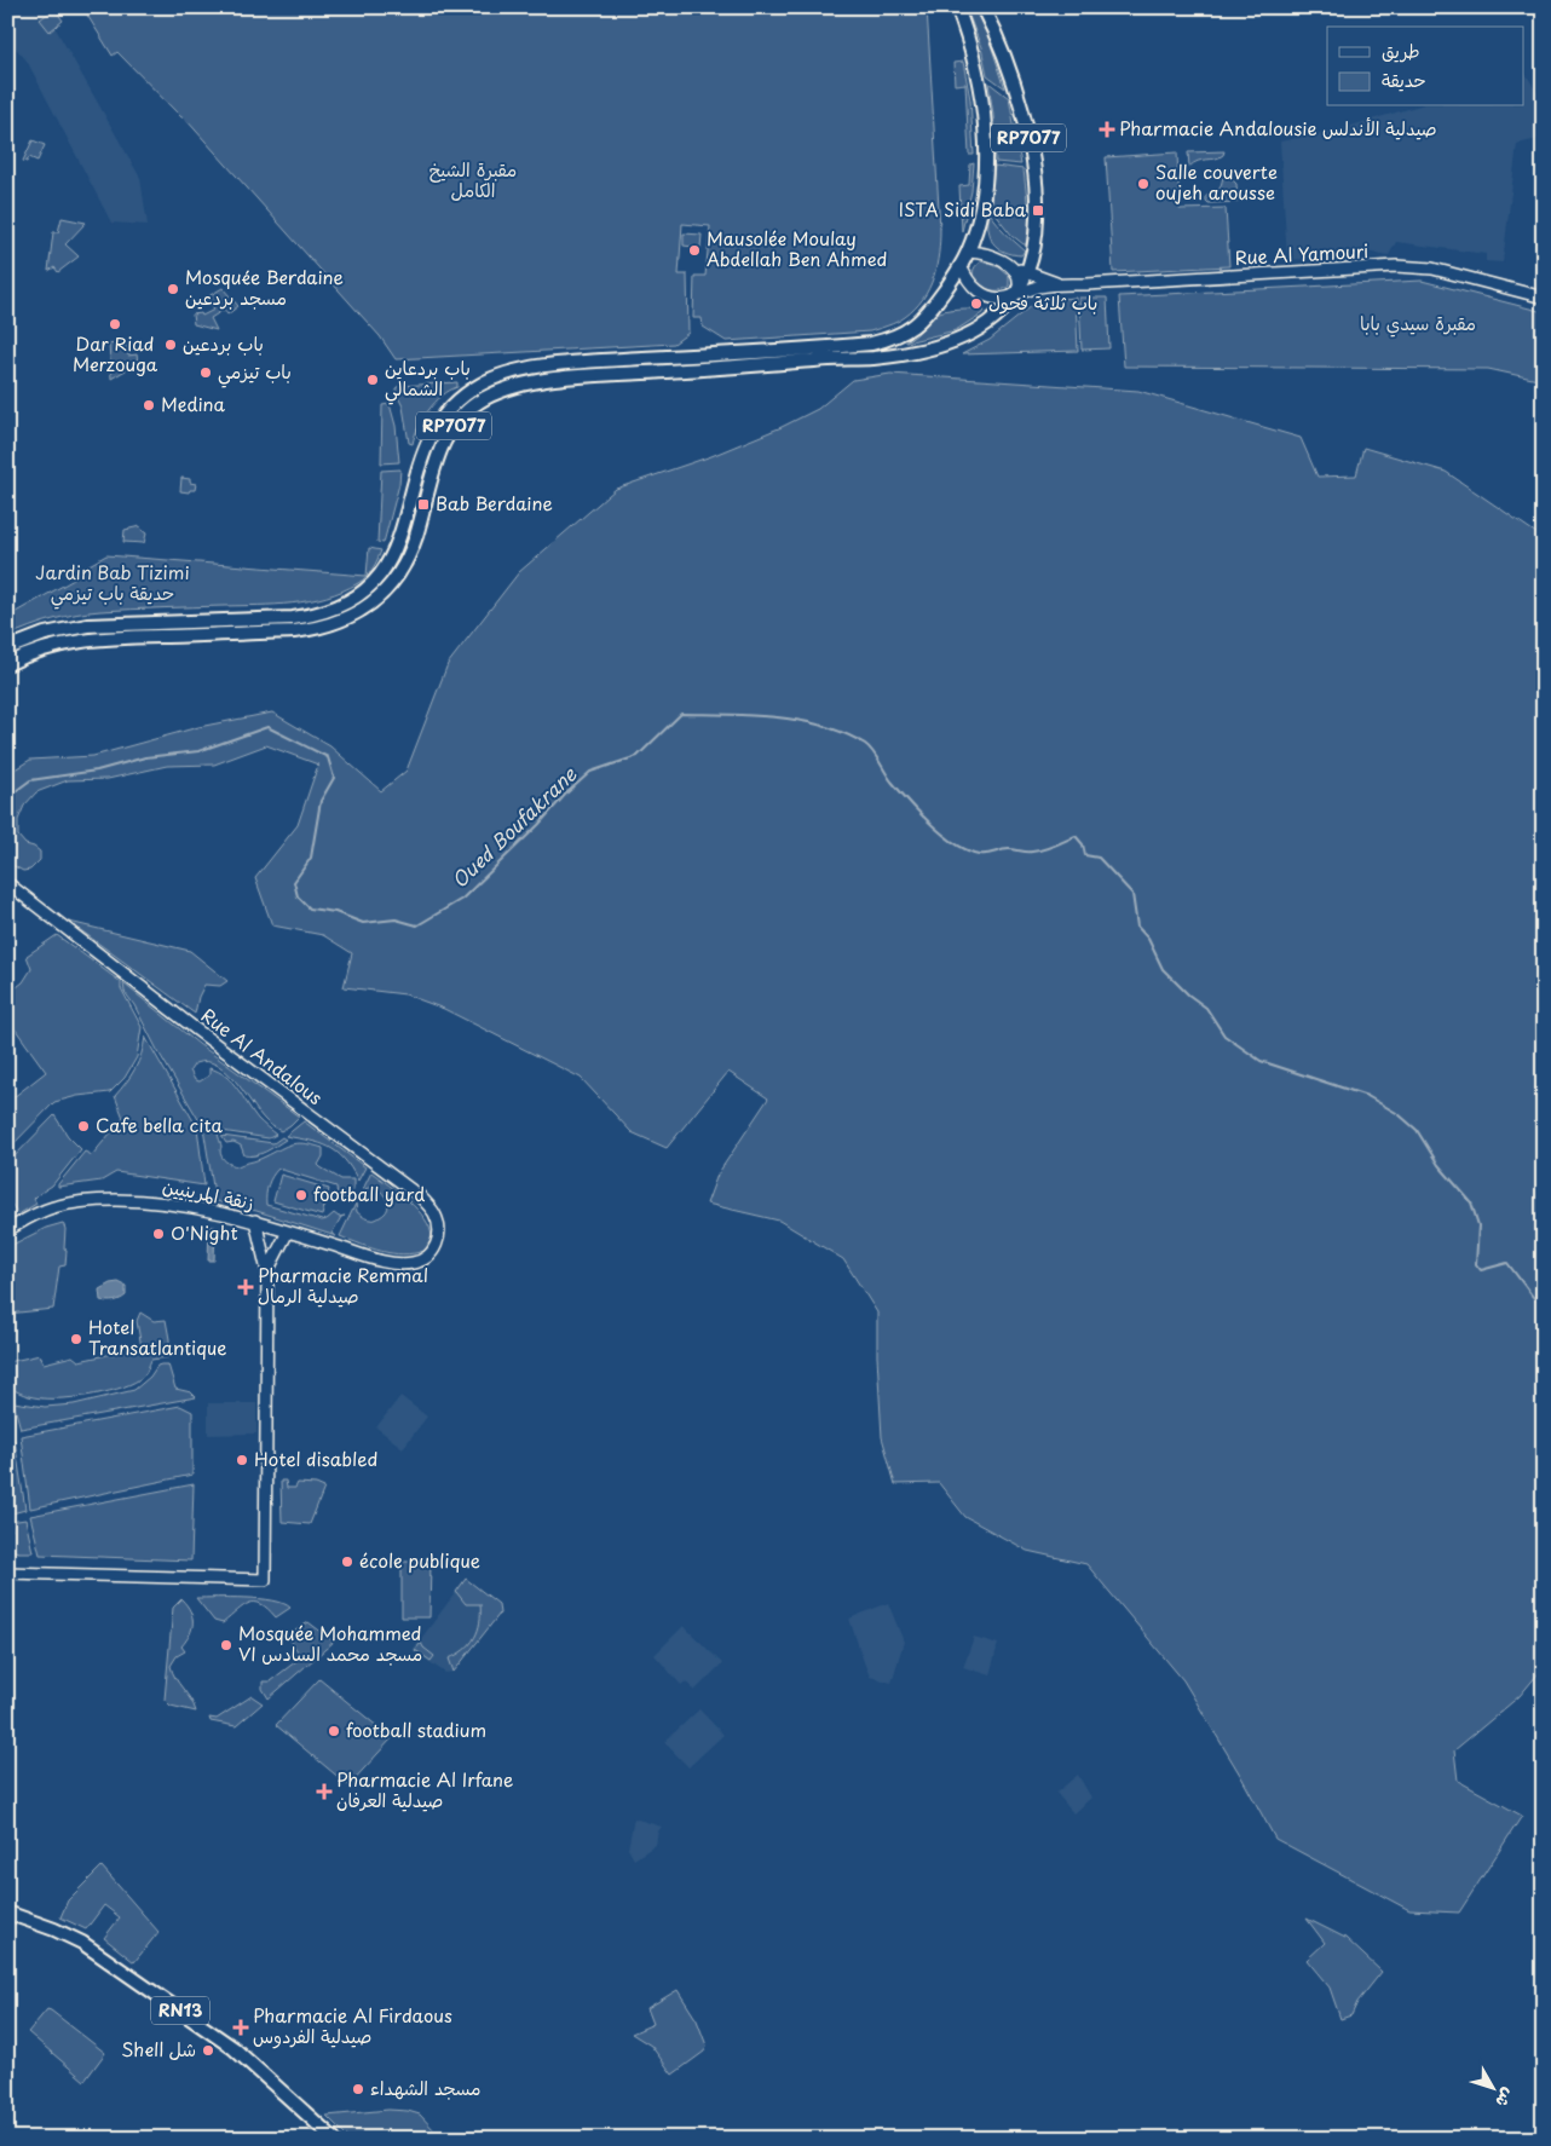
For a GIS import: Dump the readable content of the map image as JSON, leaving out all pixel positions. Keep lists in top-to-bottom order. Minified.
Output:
{"streets":{"main road":["RP7077","RN13"],"street":["Rue Al Yamouri","Rue Al Andalous","زنقة المرينيين"]},"crossings":[["RP7077","Rue Al Yamouri"],["Rue Al Andalous","زنقة المرينيين"]],"water":["Oued Boufakrane"],"parks":["مقبرة الشيخ الكامل","مقبرة سيدي بابا","Jardin Bab Tizimi حديقة باب تيزمي"],"places":{"health":["Pharmacie Andalousie صيدلية الأندلس","Pharmacie Remmal صيدلية الرمال","Pharmacie Al Irfane صيدلية العرفان","Pharmacie Al Firdaous صيدلية الفردوس"],"other":["Salle couverte oujeh arousse","Mausolée Moulay Abdellah Ben Ahmed","Mosquée Berdaine مسجد بردعين","باب ثلاثة فحول","Dar Riad Merzouga","باب بردعين","باب تيزمي","باب بردعاين الشمالي","Medina","Cafe bella cita","football yard","O'Night","Hotel Transatlantique","Hotel disabled","école publique","Mosquée Mohammed VI مسجد محمد السادس","football stadium","Shell شل","مسجد الشهداء"],"transit":["ISTA Sidi Baba","Bab Berdaine"]},"legend":["طريق","حديقة"],"north":"bottom right"}
